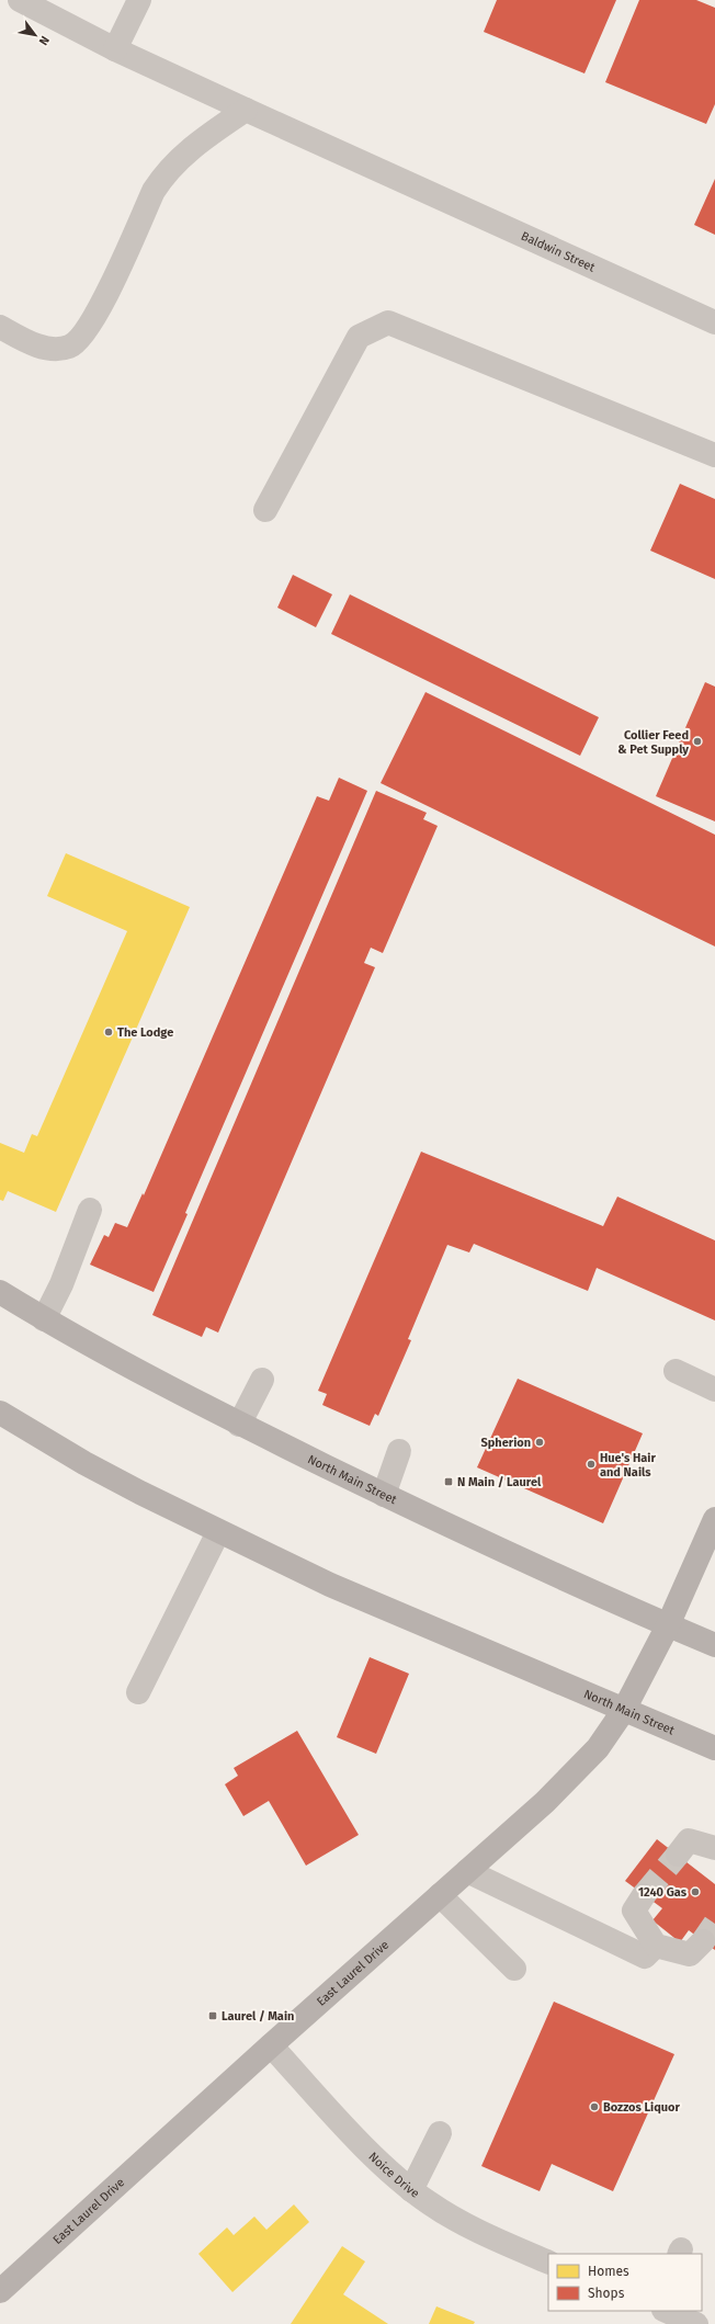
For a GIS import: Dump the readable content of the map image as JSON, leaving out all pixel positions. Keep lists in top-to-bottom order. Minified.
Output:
{"streets":{"main road":["North Main Street","East Laurel Drive"],"street":["Baldwin Street","Noice Drive"]},"crossings":[["North Main Street","East Laurel Drive"],["East Laurel Drive","Noice Drive"]],"places":{"other":["Collier Feed & Pet Supply","The Lodge","Spherion","Hue's Hair and Nails","1240 Gas","Bozzos Liquor"],"transit":["N Main / Laurel","Laurel / Main"]},"legend":["Homes","Shops"],"north":"bottom right"}
